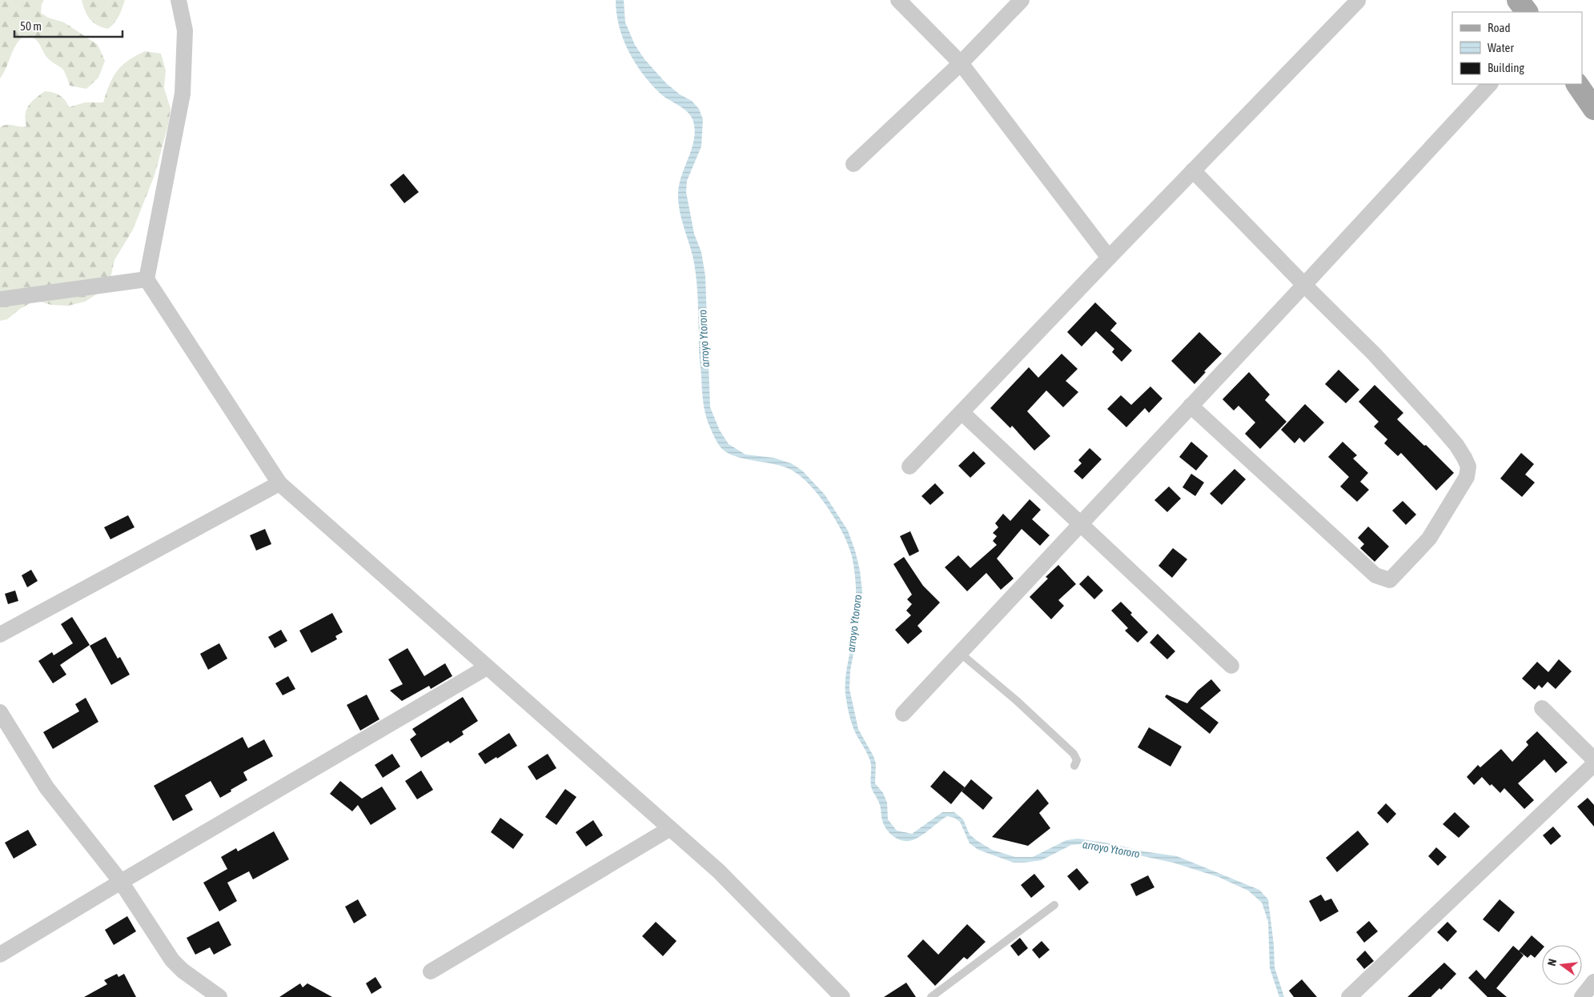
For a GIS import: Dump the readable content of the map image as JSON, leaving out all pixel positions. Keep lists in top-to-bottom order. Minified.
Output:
{"water":["arroyo Ytororo"],"legend":["Road","Water","Building"],"scale_bar":"50 m","north":"left"}
